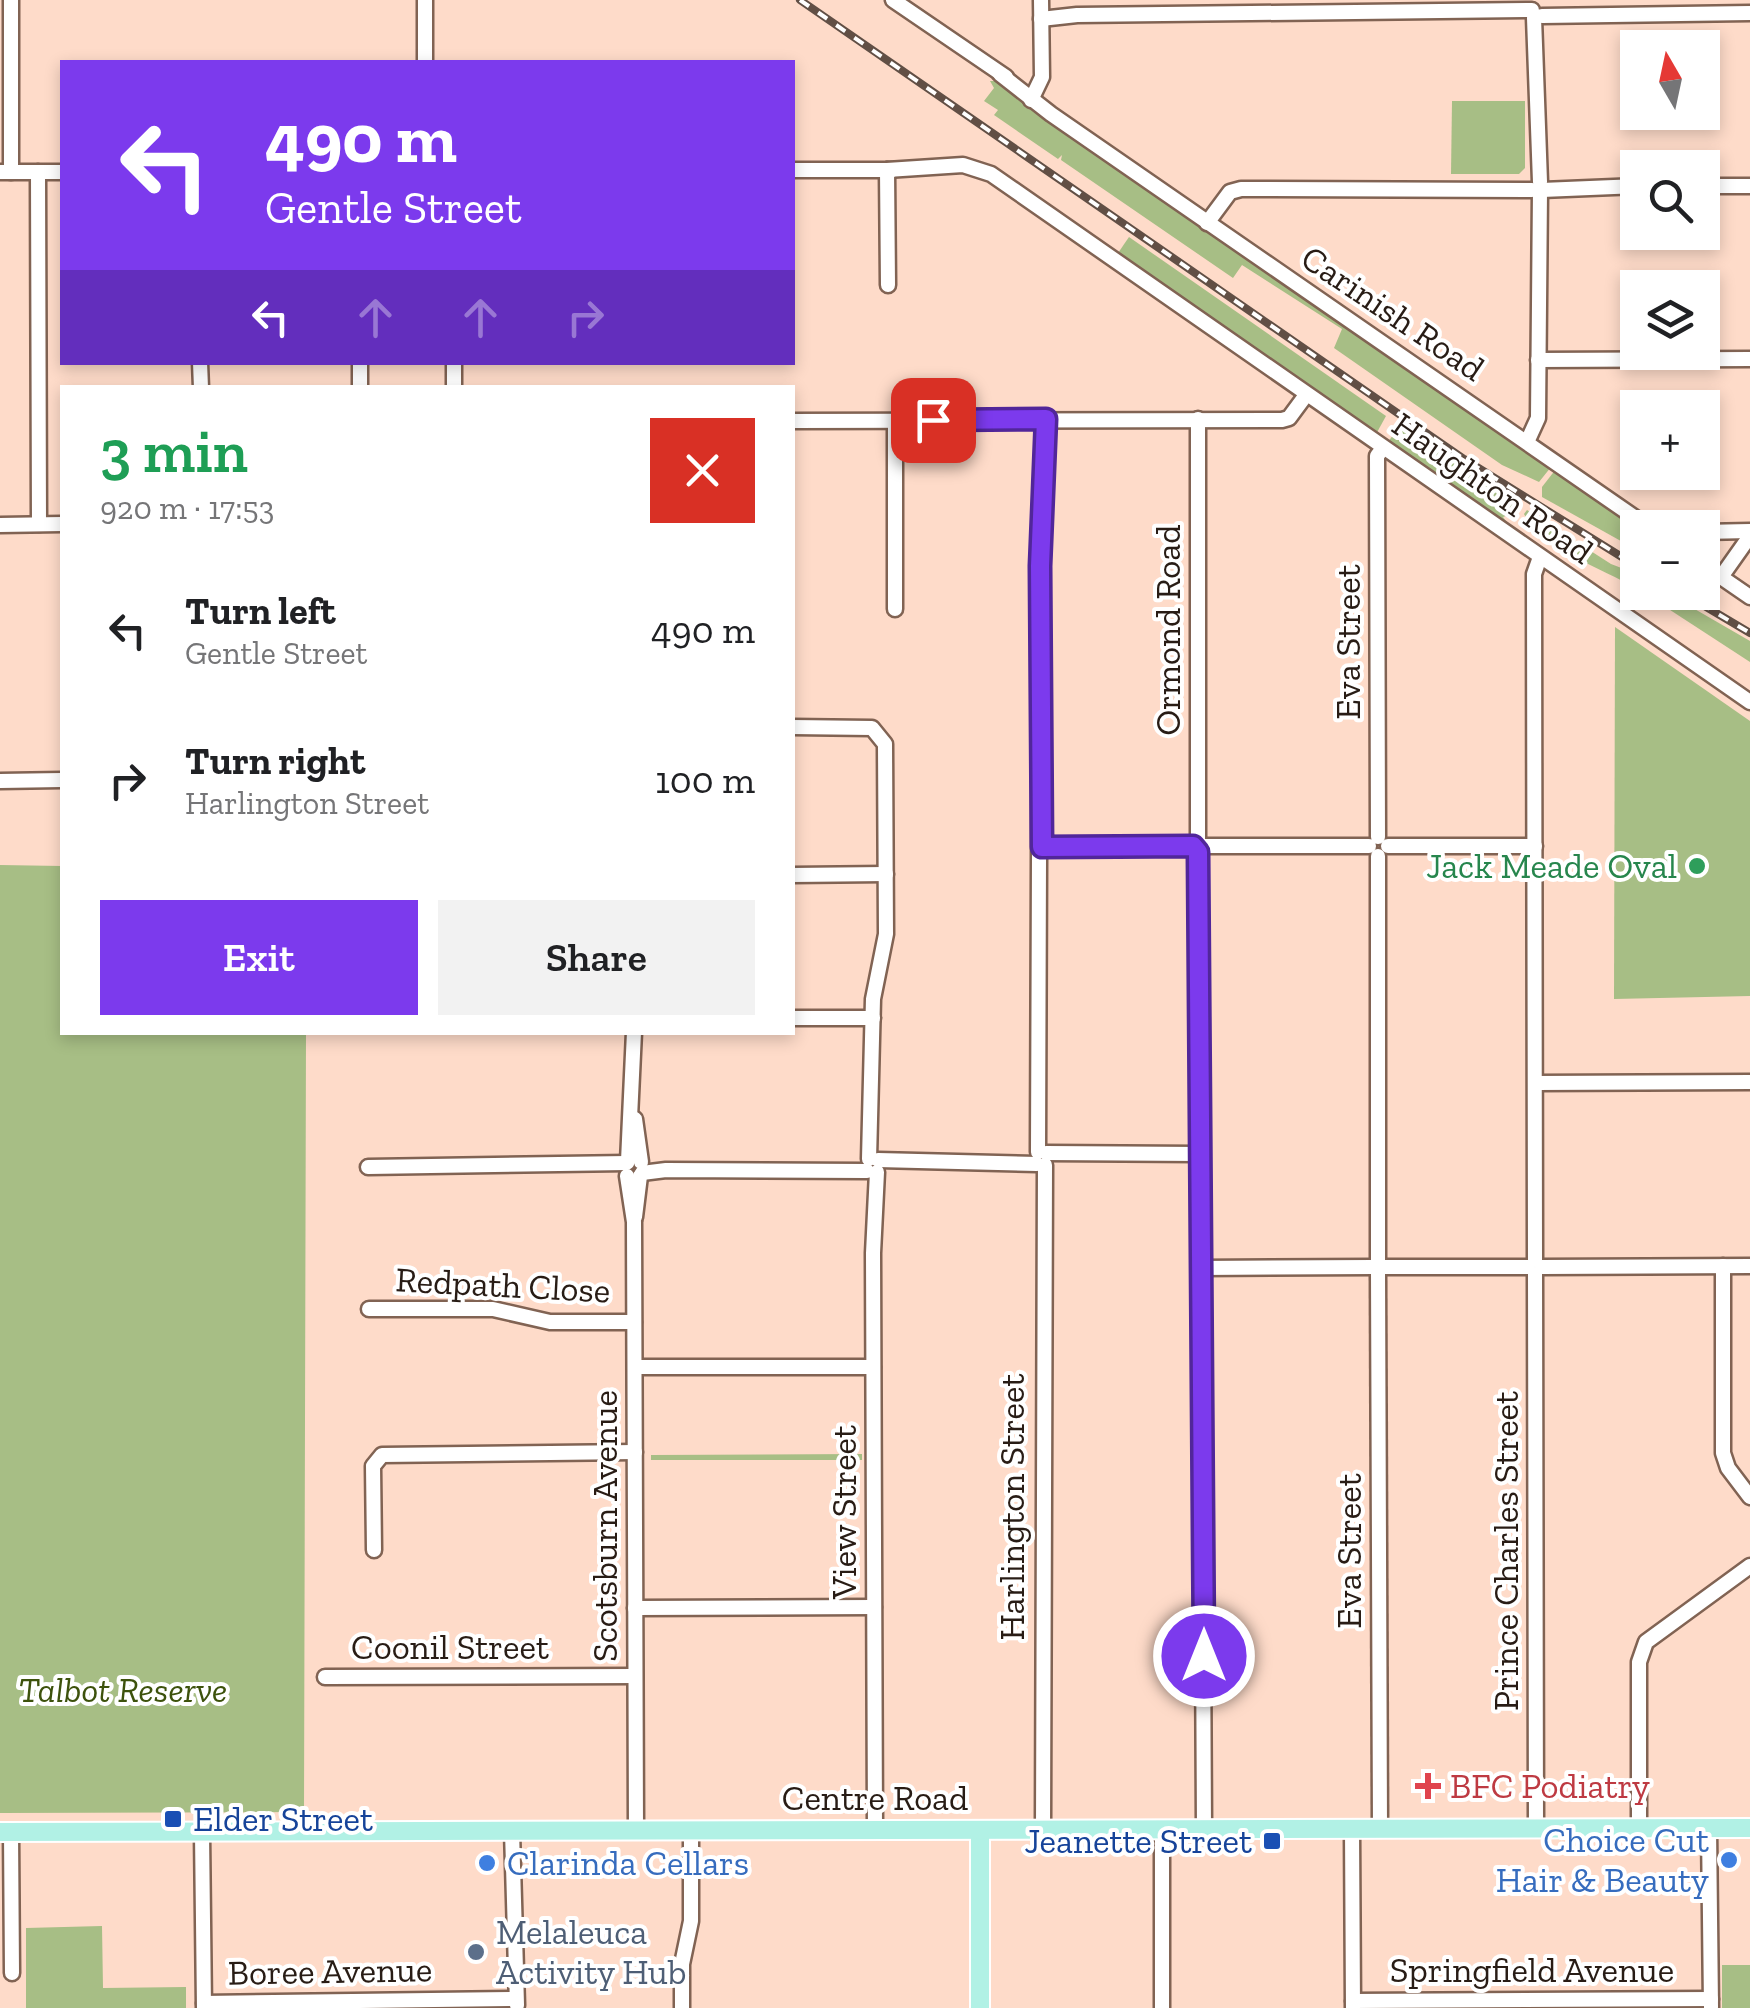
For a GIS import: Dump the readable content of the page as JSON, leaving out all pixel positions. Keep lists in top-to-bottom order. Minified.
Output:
{"streets":{"main road":["Centre Road"],"street":["Carinish Road","Haughton Road","Ormond Road","Eva Street","Redpath Close","Harlington Street","View Street","Scotsburn Avenue","Prince Charles Street","Coonil Street","Springfield Avenue","Boree Avenue"]},"crossings":[["Haughton Road","Eva Street"],["Haughton Road","Prince Charles Street"],["Ormond Road","Centre Road"],["Eva Street","Centre Road"],["Redpath Close","Scotsburn Avenue"],["Harlington Street","Centre Road"],["View Street","Centre Road"],["Scotsburn Avenue","Coonil Street"],["Scotsburn Avenue","Centre Road"],["Prince Charles Street","Centre Road"]],"parks":["Talbot Reserve"],"places":{"other":["Jack Meade Oval","Choice Cut Hair & Beauty","Clarinda Cellars","Melaleuca Activity Hub"],"health":["BFC Podiatry"],"transit":["Elder Street","Jeanette Street"]},"north":"top","page":{"map_buttons":["+","−"],"turn":["490 m","Gentle Street"],"heading":["3 min","920 m · 17:53"],"list":[{"name":"Turn left","note":"Gentle Street","value":"490 m"},{"name":"Turn right","note":"Harlington Street","value":"100 m"}],"buttons":["Exit","Share"]}}
